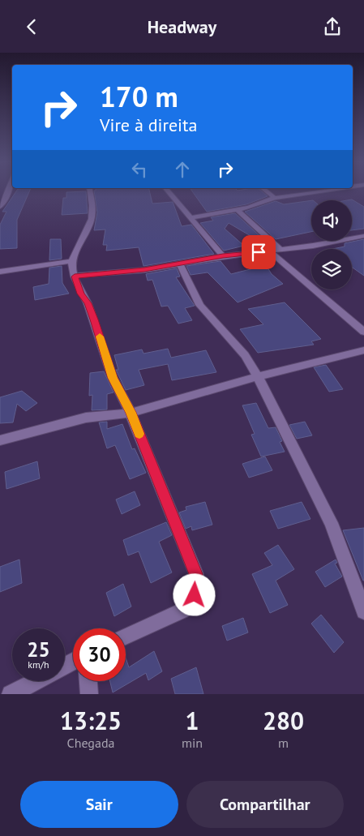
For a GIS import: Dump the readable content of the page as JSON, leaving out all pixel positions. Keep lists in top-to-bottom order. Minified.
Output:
{"page":{"header":"Headway","turn":["170 m","Vire à direita"],"speed":"25 km/h","limit":"30","eta":["13:25","Chegada","1","min","280","m"],"buttons":["Sair","Compartilhar"]}}
